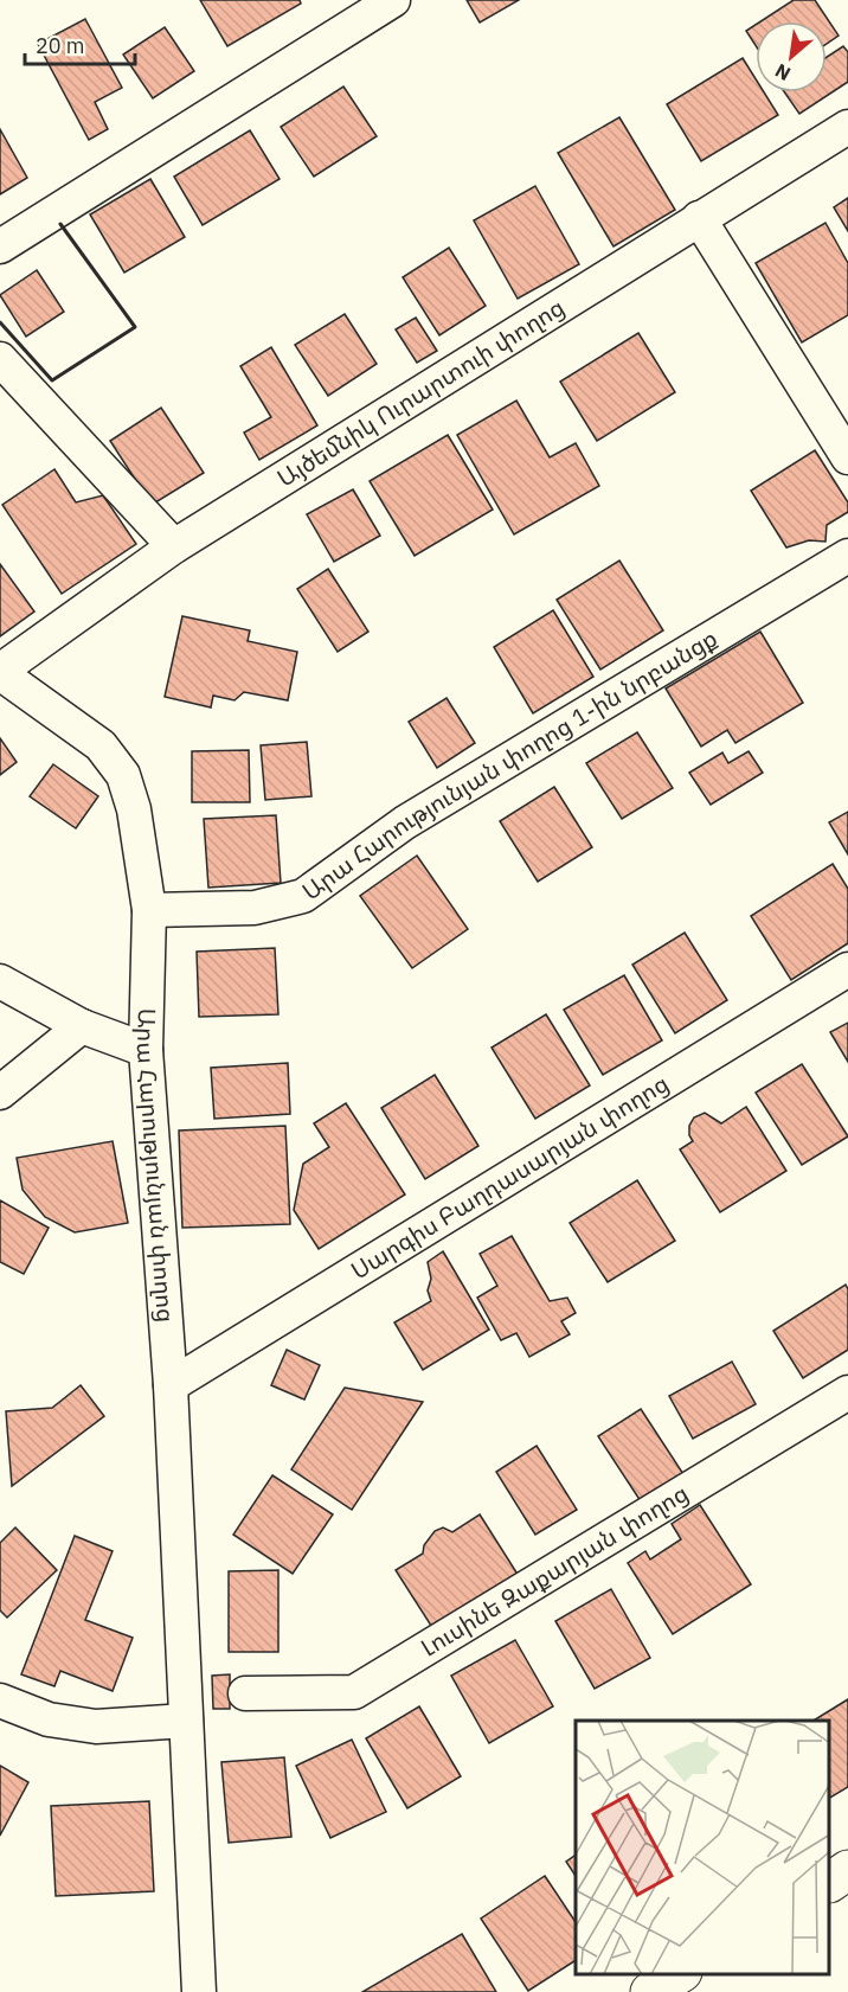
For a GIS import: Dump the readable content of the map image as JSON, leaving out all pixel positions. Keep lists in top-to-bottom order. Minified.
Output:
{"streets":{"street":["Այծեմնիկ Ուրարտուի փողոց","Արա Հարությունյան փողոց 1-ին նրբանցք","Արա Հարությունյան փողոց","Սարգիս Բաղդասարյան փողոց","Լուսինե Զաքարյան փողոց"]},"crossings":[["Այծեմնիկ Ուրարտուի փողոց","Արա Հարությունյան փողոց"],["Արա Հարությունյան փողոց 1-ին նրբանցք","Արա Հարությունյան փողոց"],["Արա Հարությունյան փողոց","Սարգիս Բաղդասարյան փողոց"]],"scale_bar":"20 m","north":"bottom left"}
